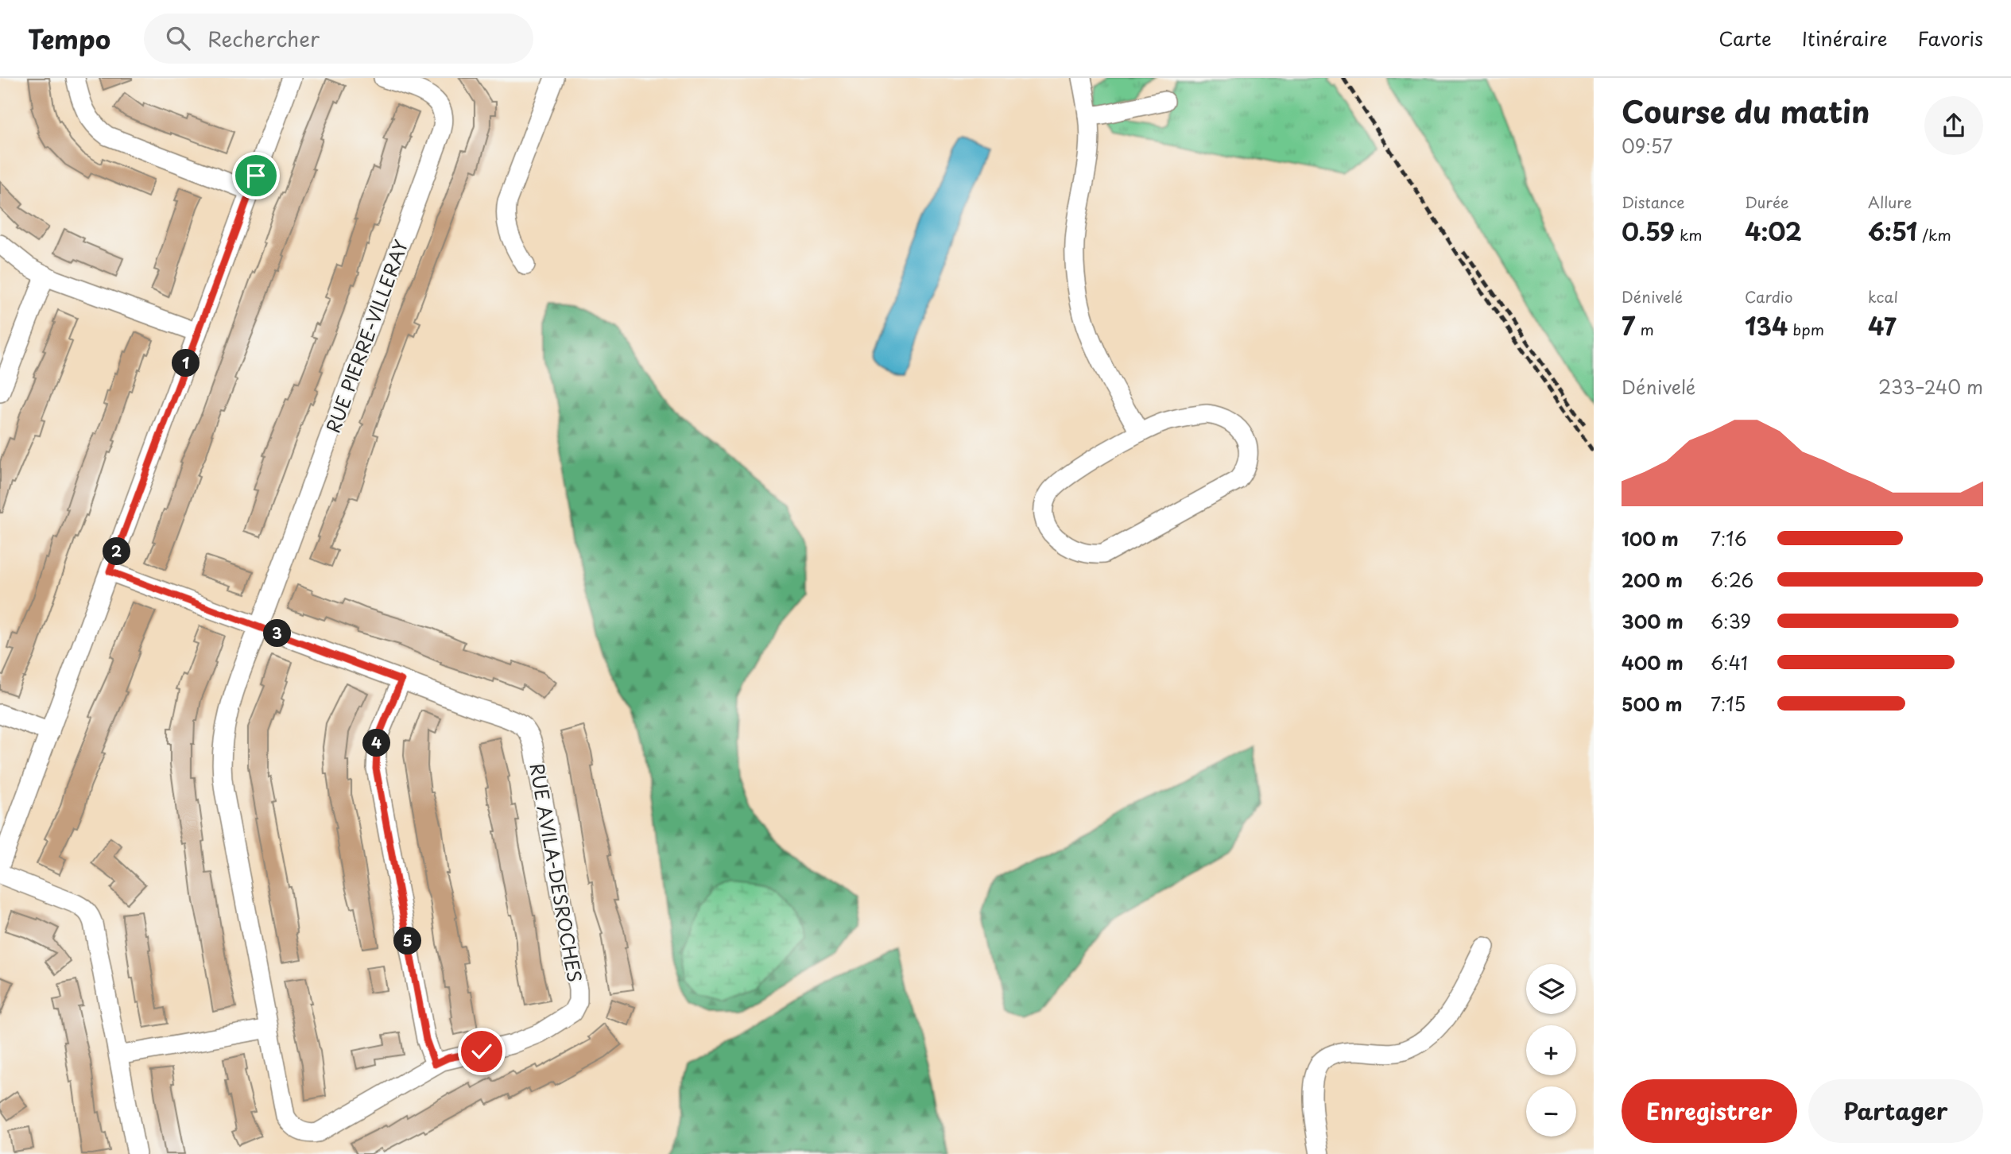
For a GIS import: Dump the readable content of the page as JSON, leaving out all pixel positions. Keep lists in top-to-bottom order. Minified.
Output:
{"streets":{"street":["RUE PIERRE-VILLERAY","RUE AVILA-DESROCHES"]},"crossings":[["RUE PIERRE-VILLERAY","RUE AVILA-DESROCHES"]],"page":{"header":"Tempo","search":"Rechercher","nav":["Carte","Itinéraire","Favoris"],"heading":["Course du matin","09:57"],"stats":[["Distance","0.59 km"],["Durée","4:02"],["Allure","6:51 /km"],["Dénivelé","7 m"],["Cardio","134 bpm"],["kcal","47"]],"pins":["1","2","3","4","5"],"chart":["Dénivelé","233–240 m"],"list":[{"name":"100 m","note":"7:16"},{"name":"200 m","note":"6:26"},{"name":"300 m","note":"6:39"},{"name":"400 m","note":"6:41"},{"name":"500 m","note":"7:15"}],"map_buttons":["+","−"],"buttons":["Enregistrer","Partager"]}}
